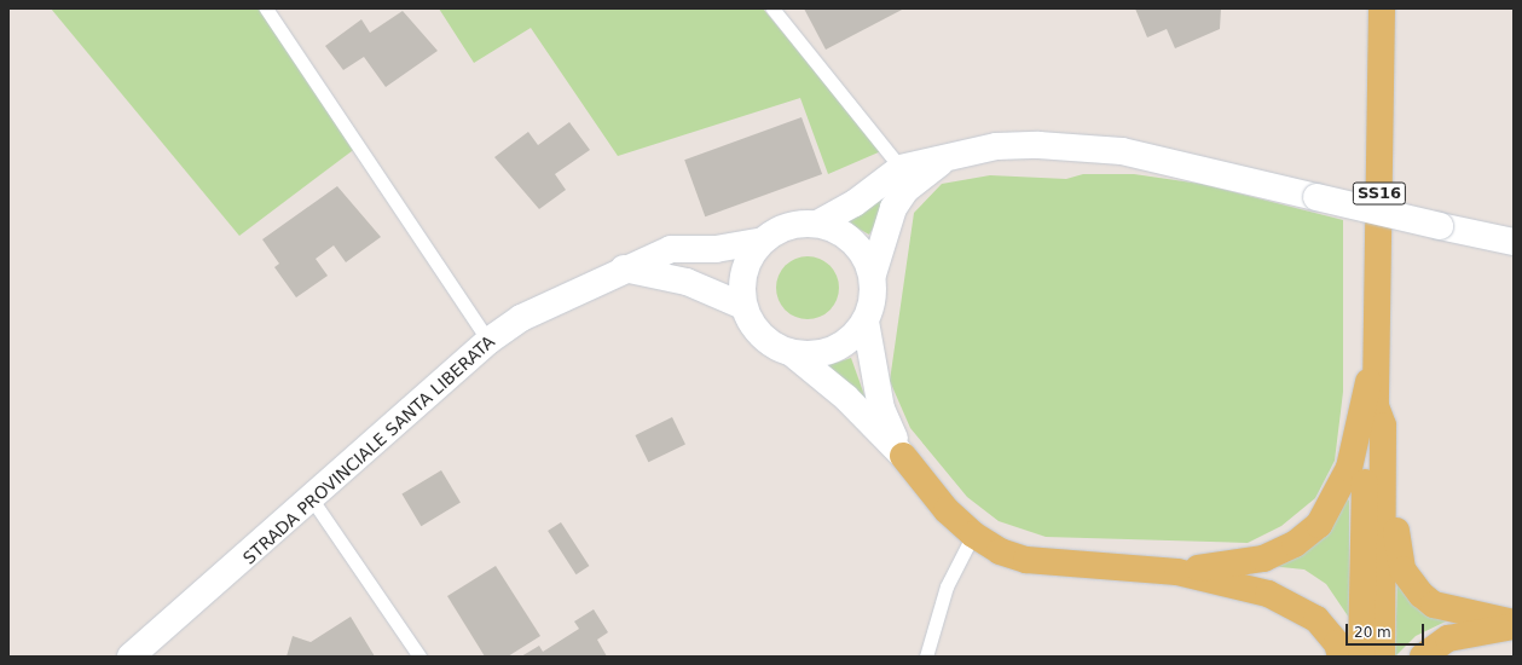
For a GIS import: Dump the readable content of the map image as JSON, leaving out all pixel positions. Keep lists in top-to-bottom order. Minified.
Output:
{"streets":{"main road":["SS16","STRADA PROVINCIALE SANTA LIBERATA"]},"scale_bar":"20 m"}
